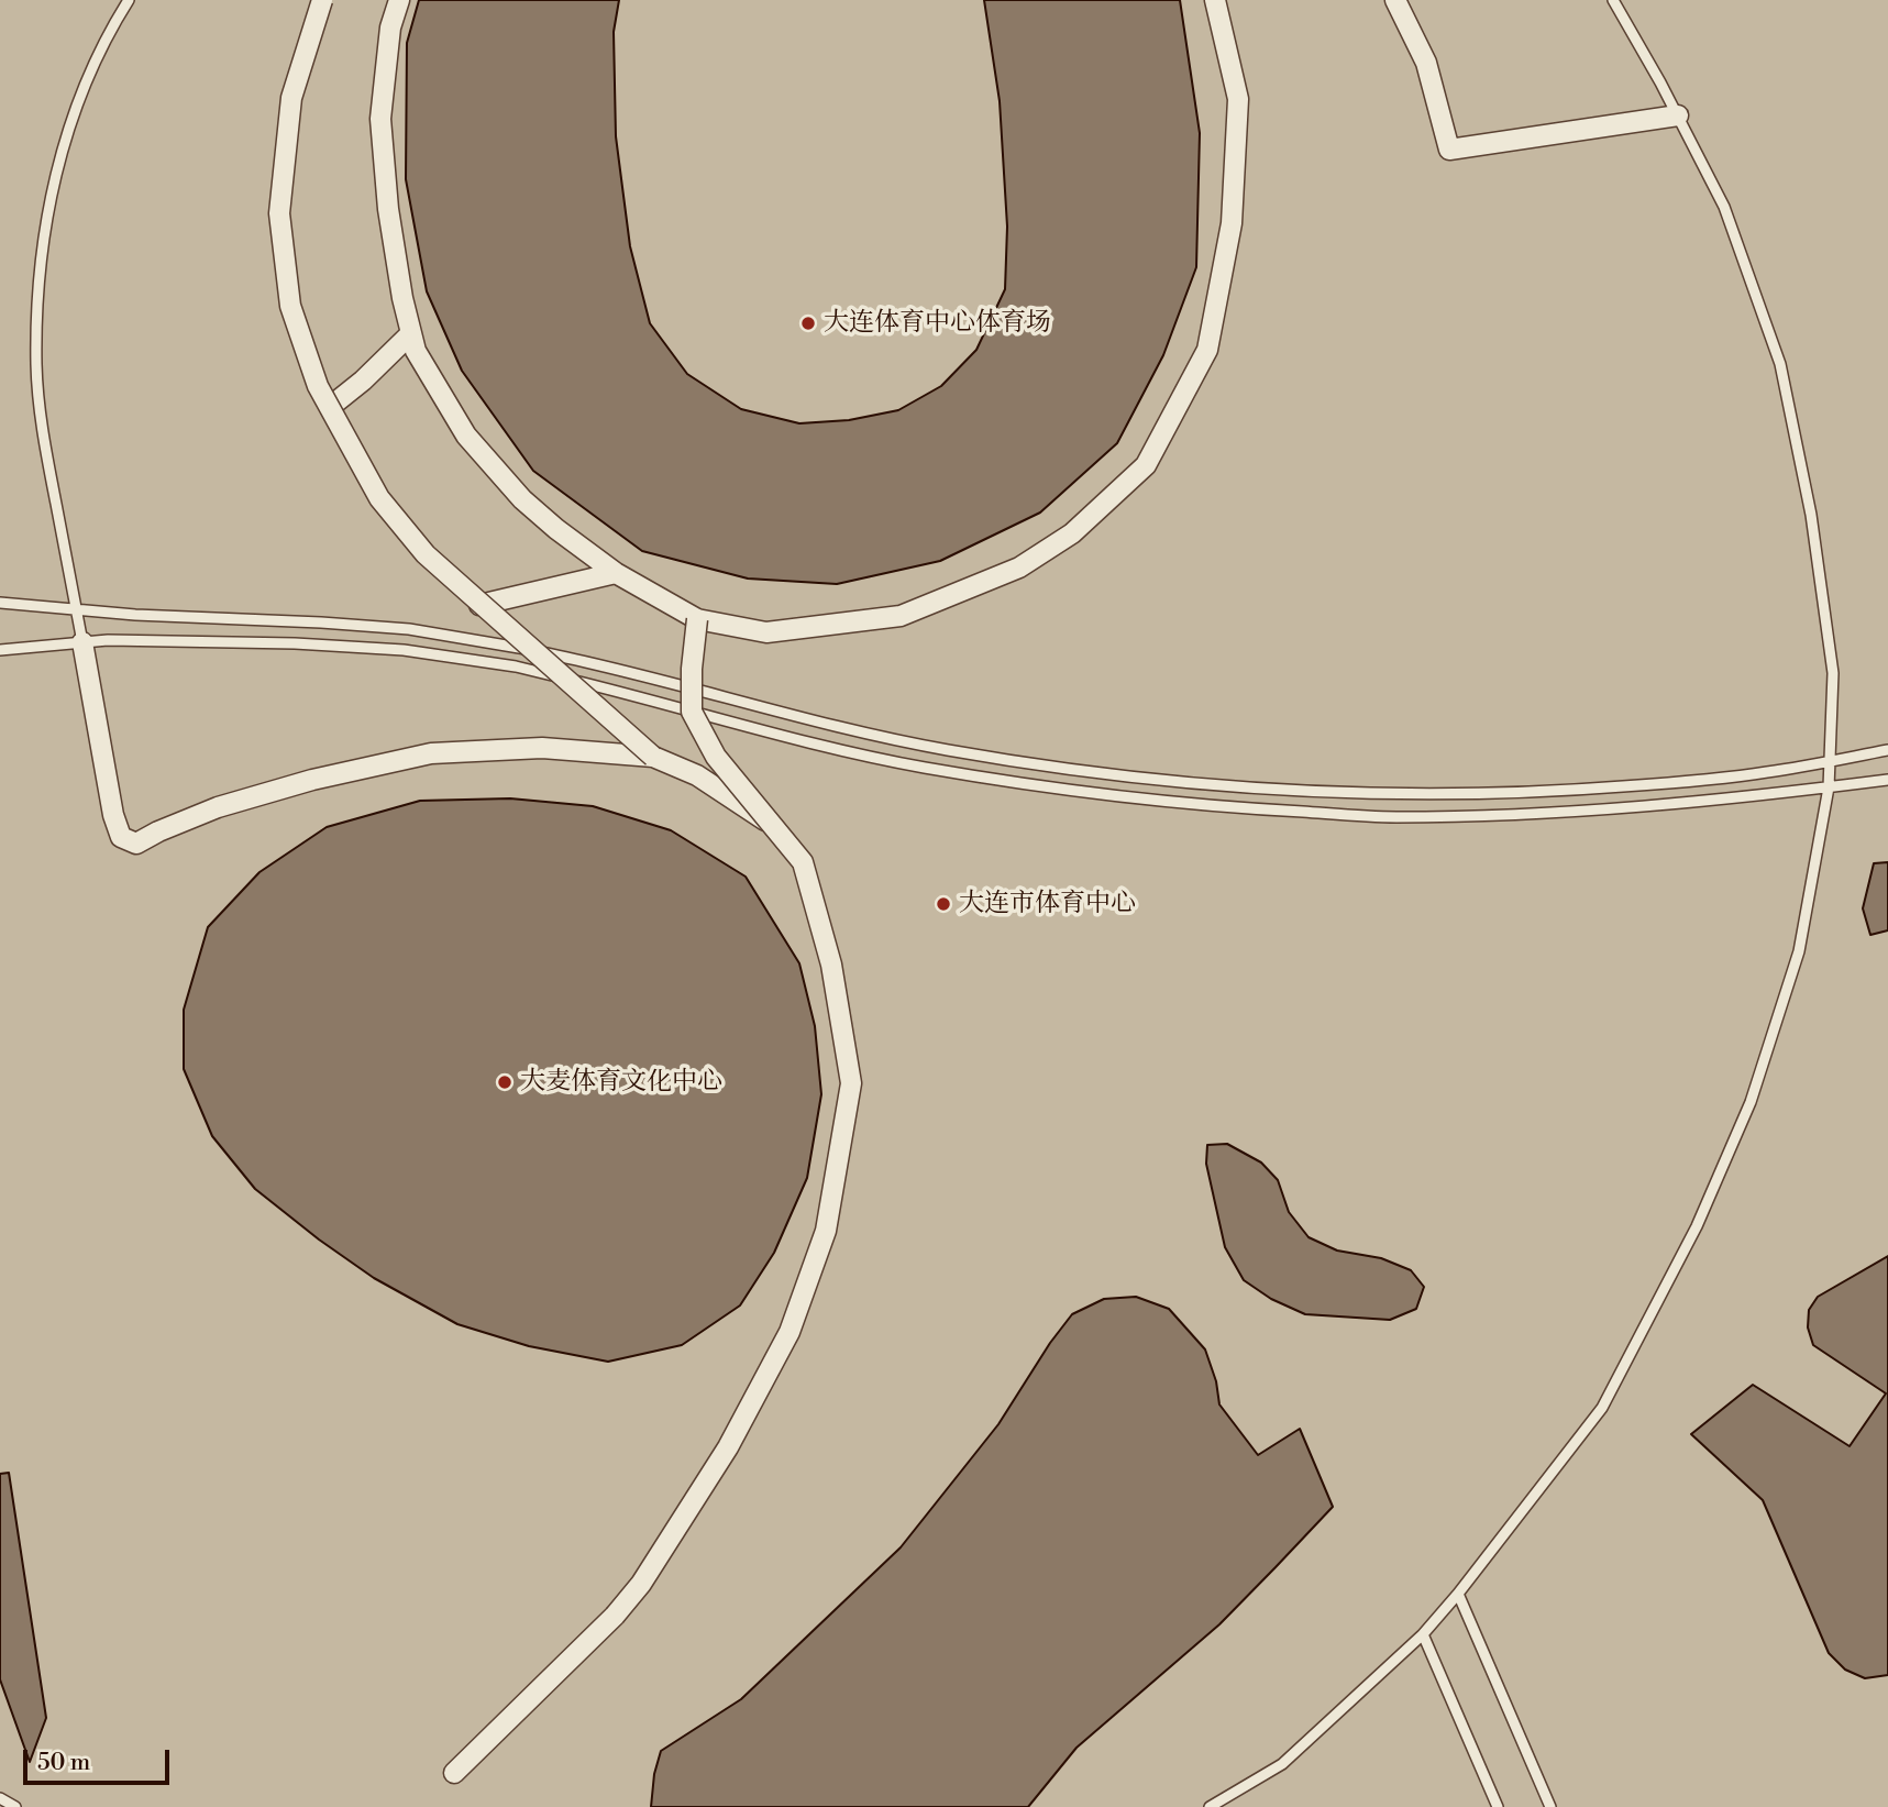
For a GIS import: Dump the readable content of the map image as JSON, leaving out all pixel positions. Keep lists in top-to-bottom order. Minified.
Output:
{"places":["大连体育中心体育场","大连市体育中心","大麦体育文化中心"],"scale_bar":"50 m"}
